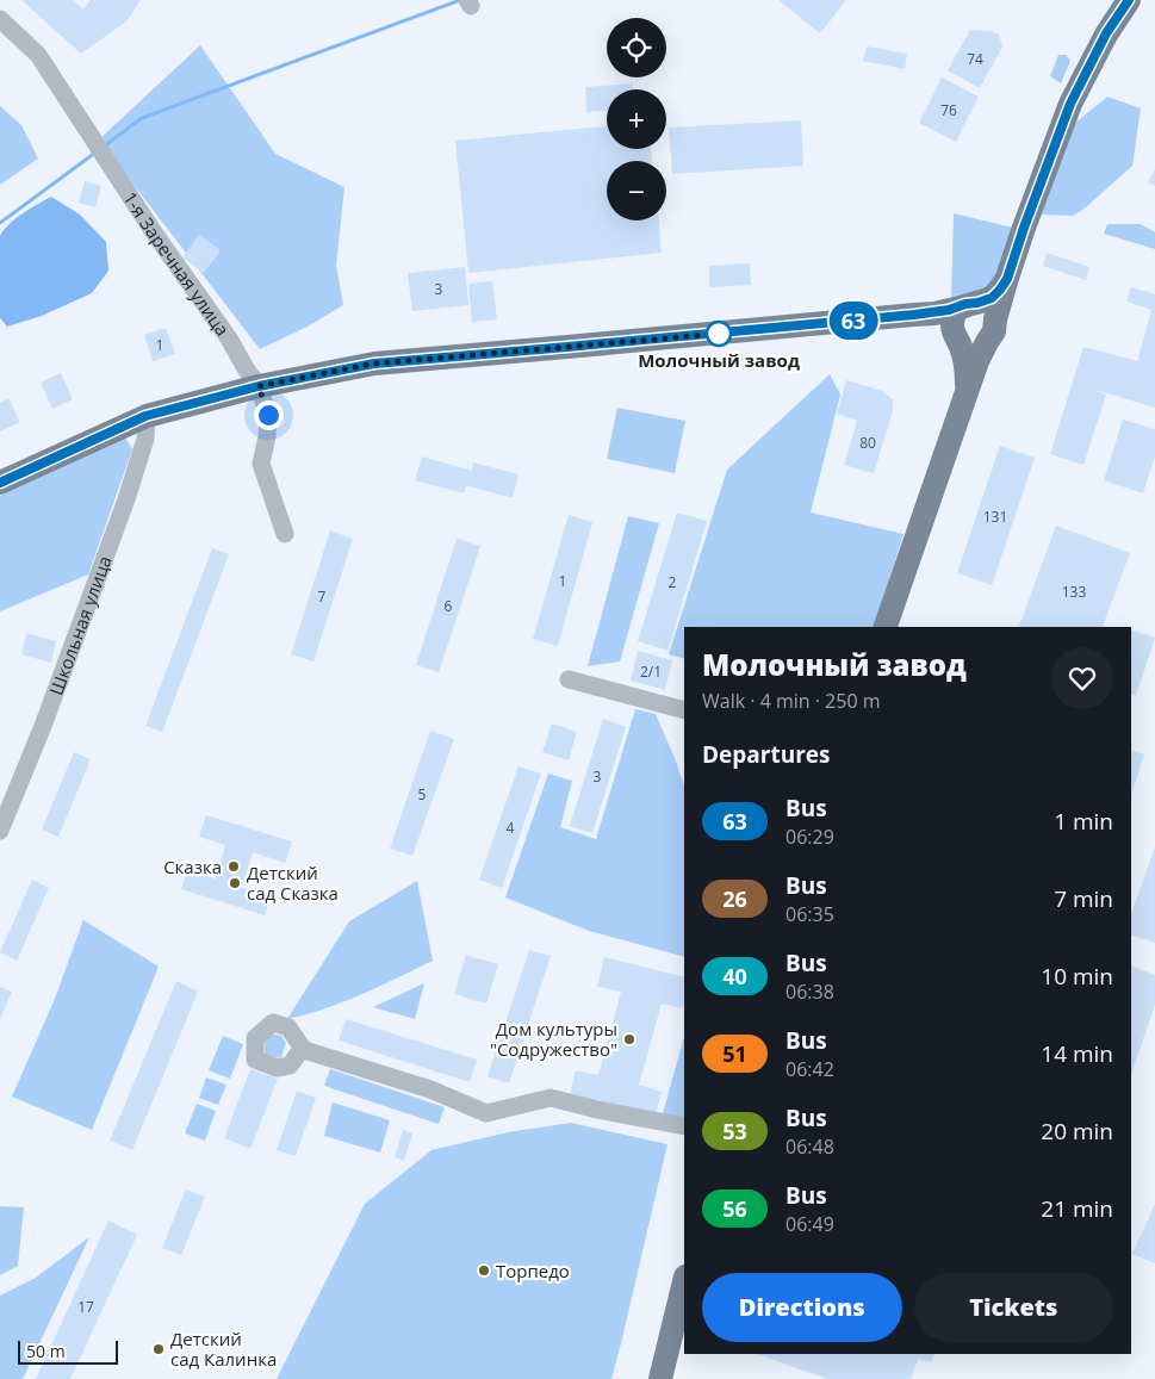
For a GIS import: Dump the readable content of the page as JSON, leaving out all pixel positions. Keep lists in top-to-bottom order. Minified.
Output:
{"streets":{"street":["1-я Заречная улица","Школьная улица"]},"places":["Молочный завод","Сказка","Детский сад Сказка","Дом культуры \"Содружество\"","Торпедо","Детский сад Калинка"],"lines":["bus line 63"],"house_numbers":["74","76","3","1","80","131","1","2","133","7","6","2/1","3","5","4","17"],"scale_bar":"50 m","page":{"on_map":"63","map_buttons":["+","−"],"heading":[["Молочный завод","Walk · 4 min · 250 m"],"Departures"],"list":[{"mark":"63","name":"Bus","note":"06:29","value":"1 min"},{"mark":"26","name":"Bus","note":"06:35","value":"7 min"},{"mark":"40","name":"Bus","note":"06:38","value":"10 min"},{"mark":"51","name":"Bus","note":"06:42","value":"14 min"},{"mark":"53","name":"Bus","note":"06:48","value":"20 min"},{"mark":"56","name":"Bus","note":"06:49","value":"21 min"}],"buttons":["Directions","Tickets"],"scale":"50 m"}}
